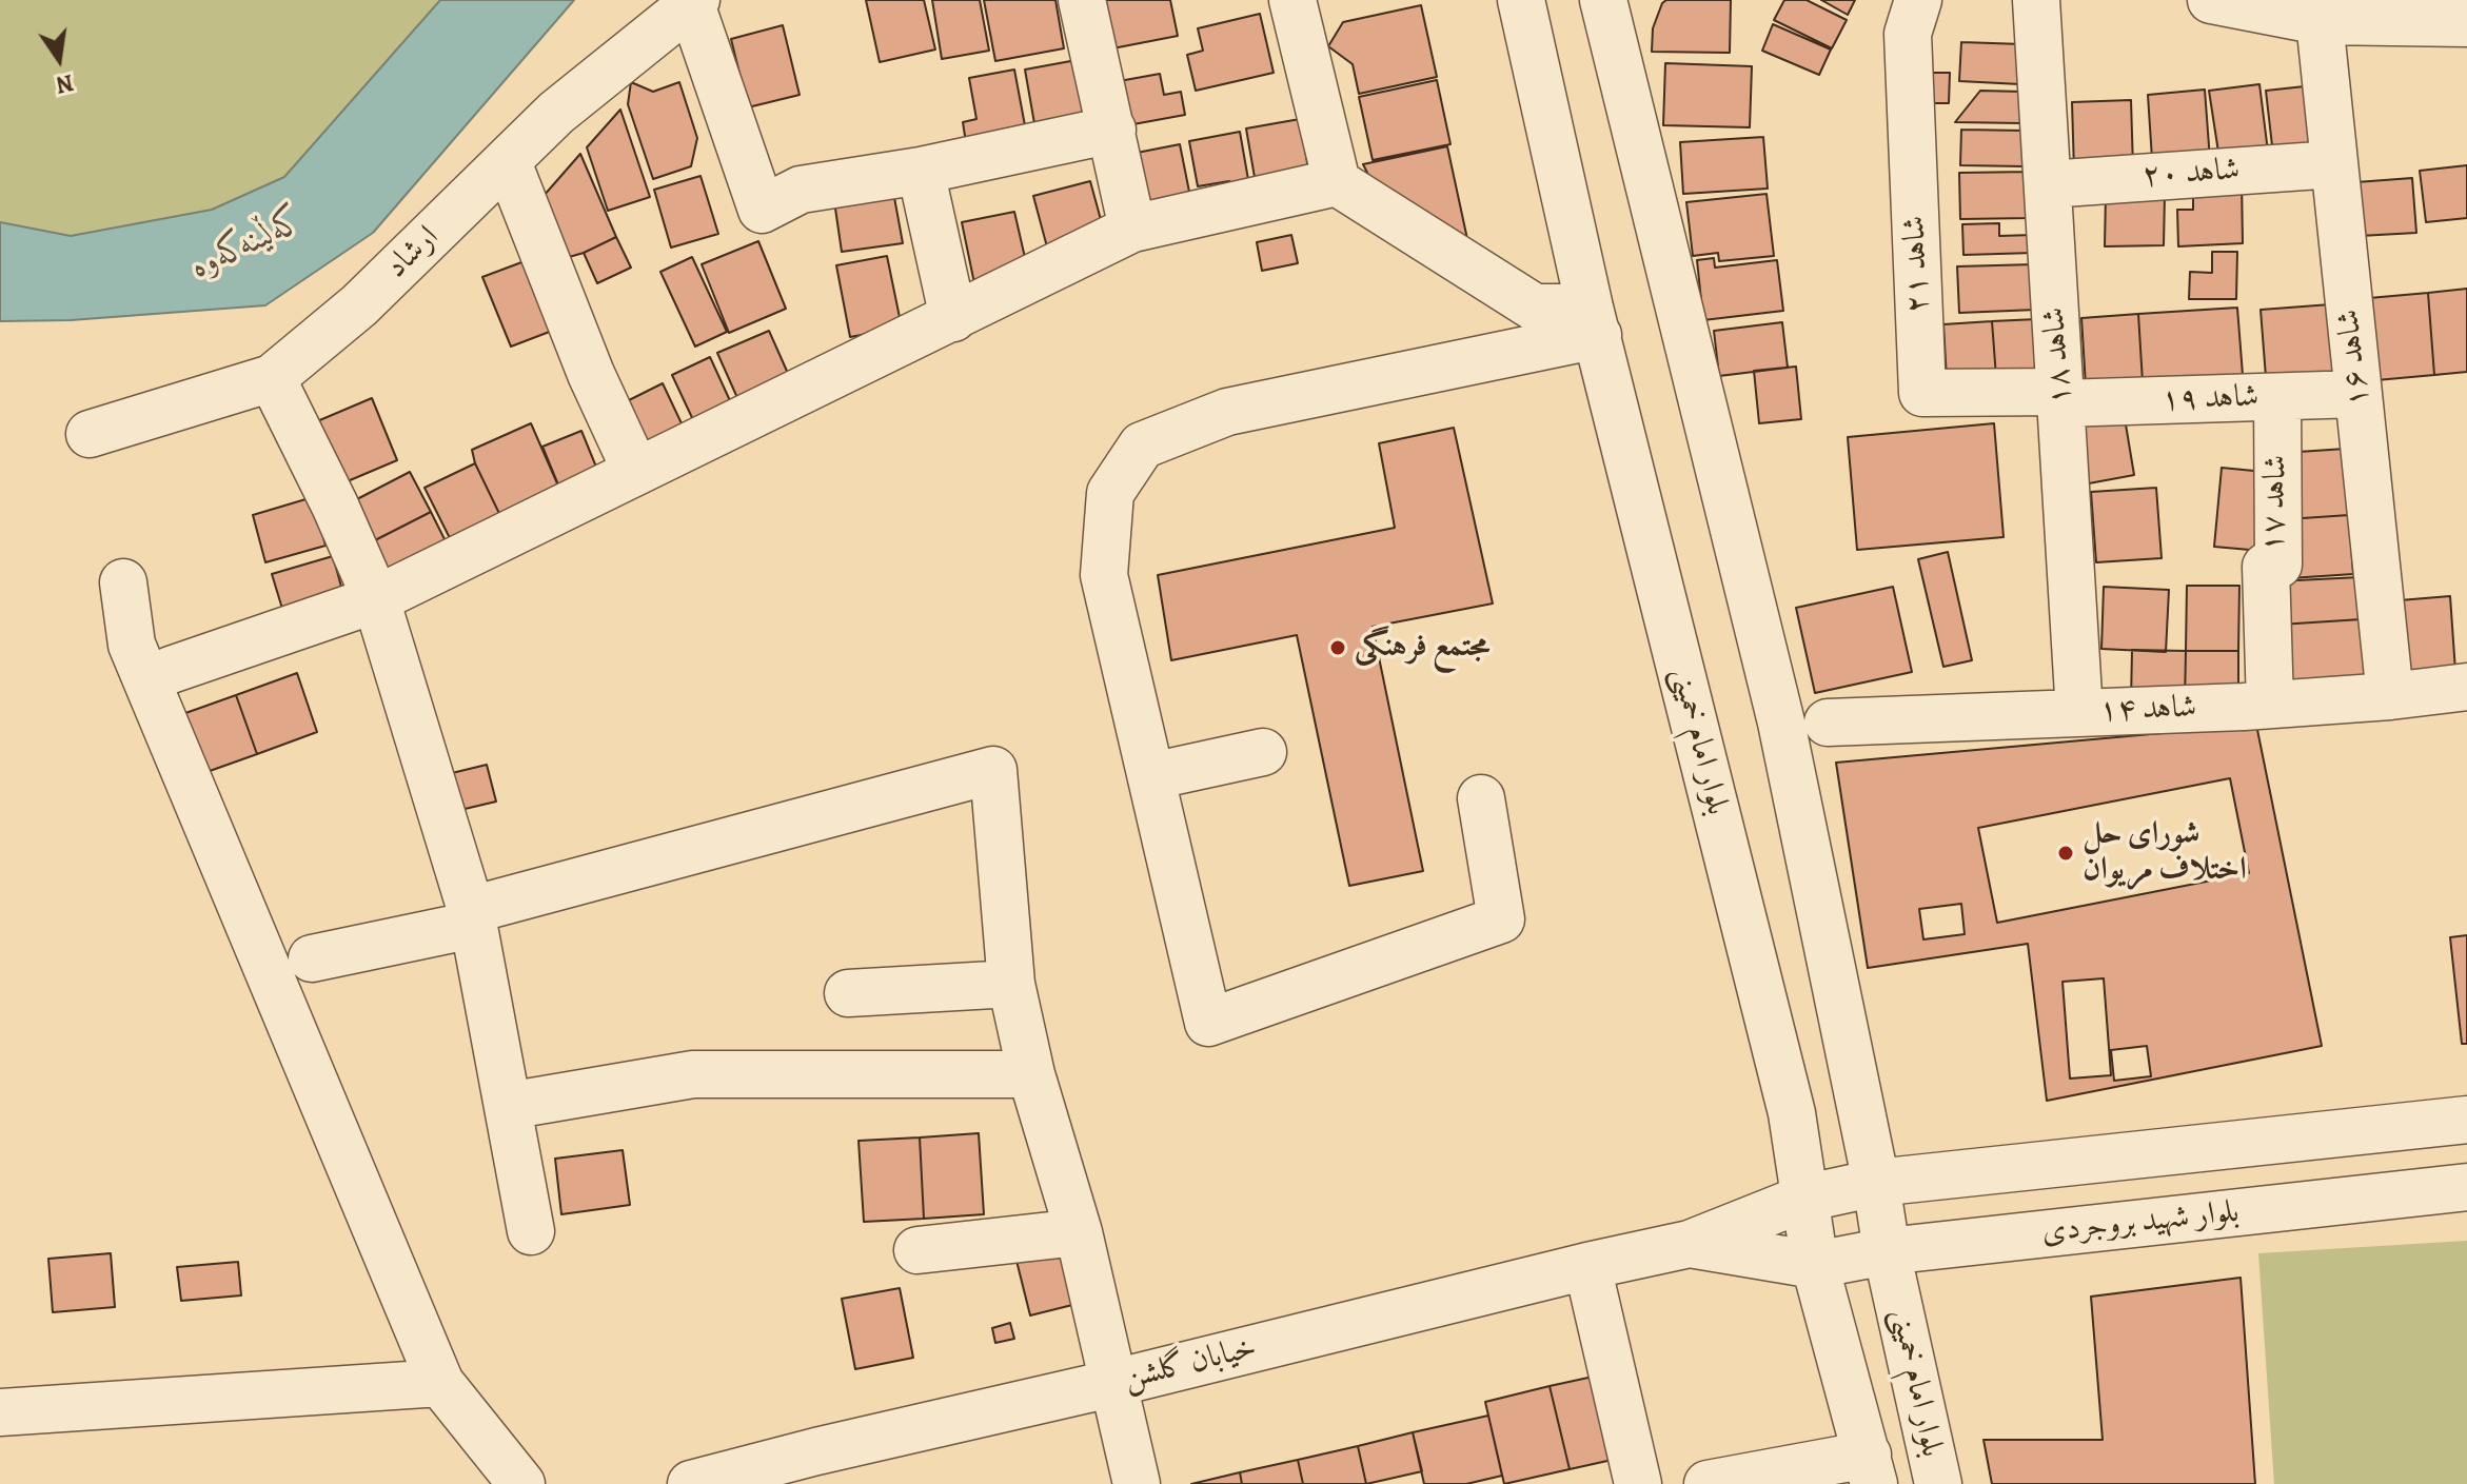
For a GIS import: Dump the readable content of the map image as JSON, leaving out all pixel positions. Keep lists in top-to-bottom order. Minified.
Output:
{"streets":{"street":["شاهد ۲۰","ارشاد","شاهد ۲۱","شاهد ۱۸","شاهد ۱۶","شاهد ۱۹","شاهد ۱۷","شاهد ۱۴","بلوار امام خمینی","بلوار شهید بروجردی","خیابان گلشن"]},"crossings":[["شاهد ۲۰","شاهد ۱۸"],["شاهد ۲۰","شاهد ۱۶"],["شاهد ۲۱","شاهد ۱۸"],["شاهد ۲۱","شاهد ۱۹"],["شاهد ۱۸","شاهد ۱۹"],["شاهد ۱۸","شاهد ۱۴"],["شاهد ۱۶","شاهد ۱۹"],["شاهد ۱۶","شاهد ۱۴"],["شاهد ۱۹","شاهد ۱۷"],["شاهد ۱۷","شاهد ۱۴"],["بلوار امام خمینی","بلوار شهید بروجردی"],["بلوار امام خمینی","خیابان گلشن"],["بلوار شهید بروجردی","خیابان گلشن"]],"water":["کەڵینەکەوە"],"places":["مجتمع فرهنگی","شورای حل اختلاف مریوان"],"north":"bottom"}
